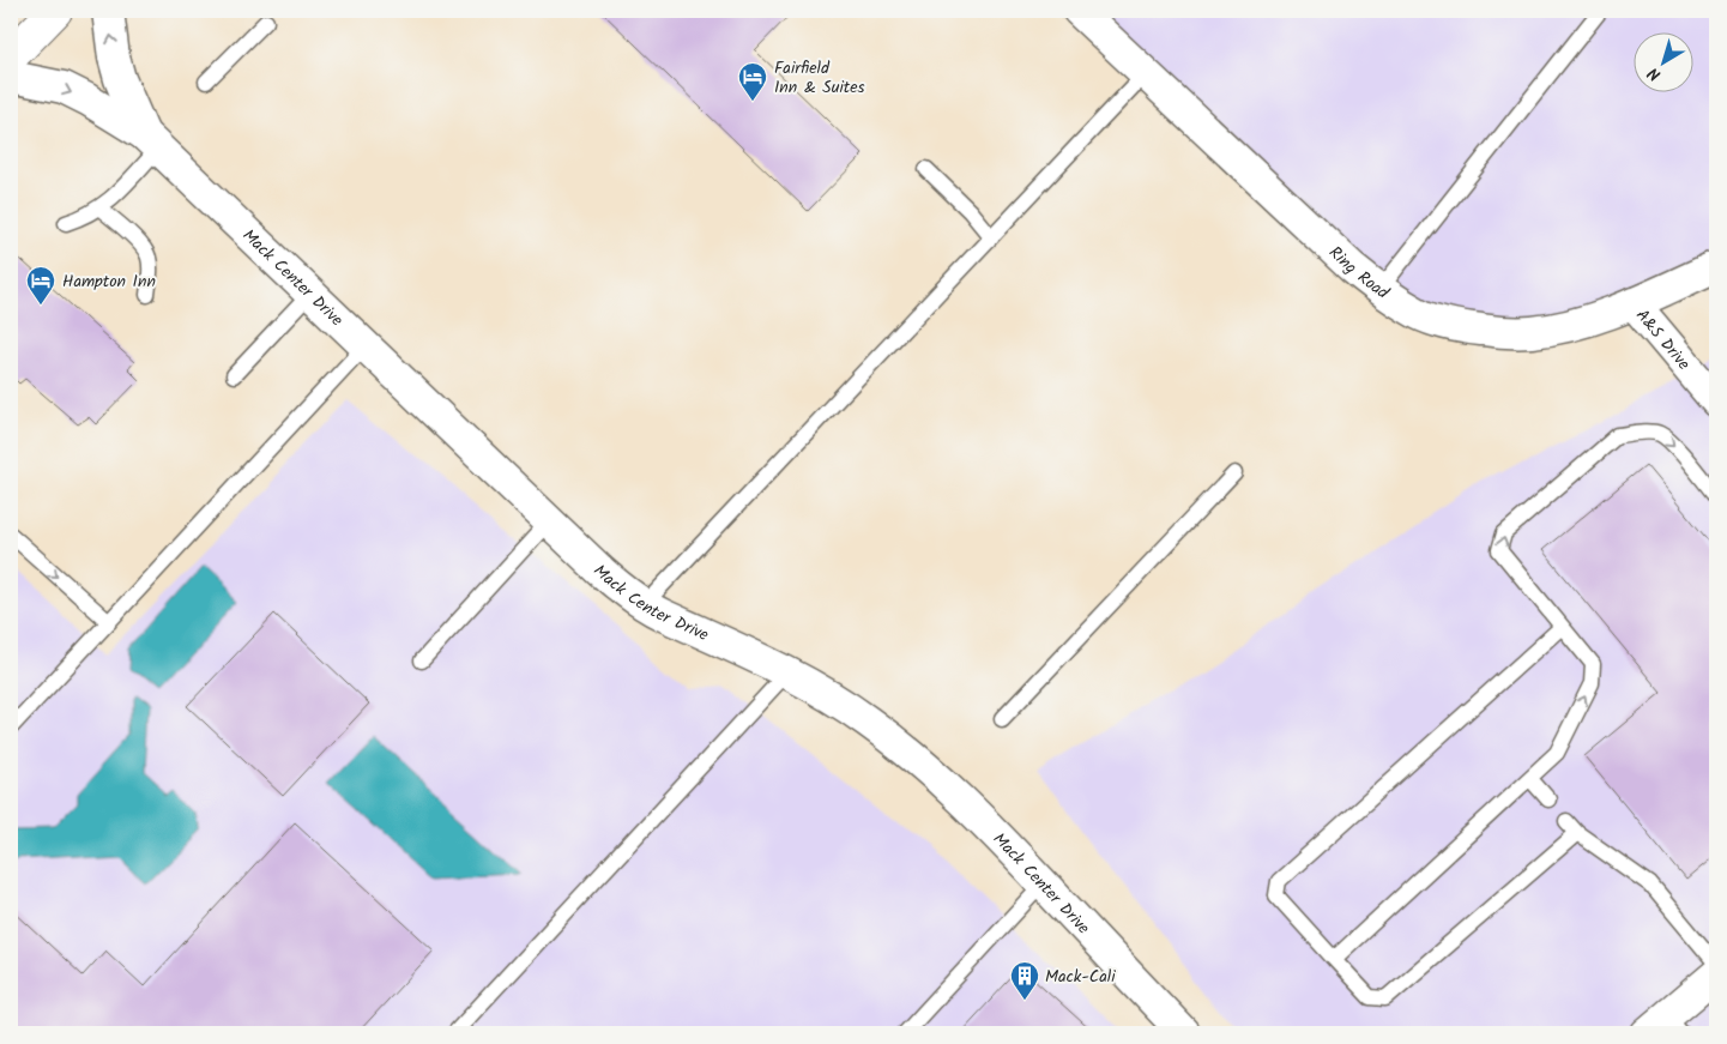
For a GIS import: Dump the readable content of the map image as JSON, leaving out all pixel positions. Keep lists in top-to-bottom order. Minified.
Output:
{"streets":{"street":["Ring Road","Mack Center Drive","A&S Drive"]},"crossings":[["Ring Road","A&S Drive"]],"places":{"hotel":["Fairfield Inn & Suites","Hampton Inn"],"building":["Mack-Cali"]},"north":"bottom left"}
